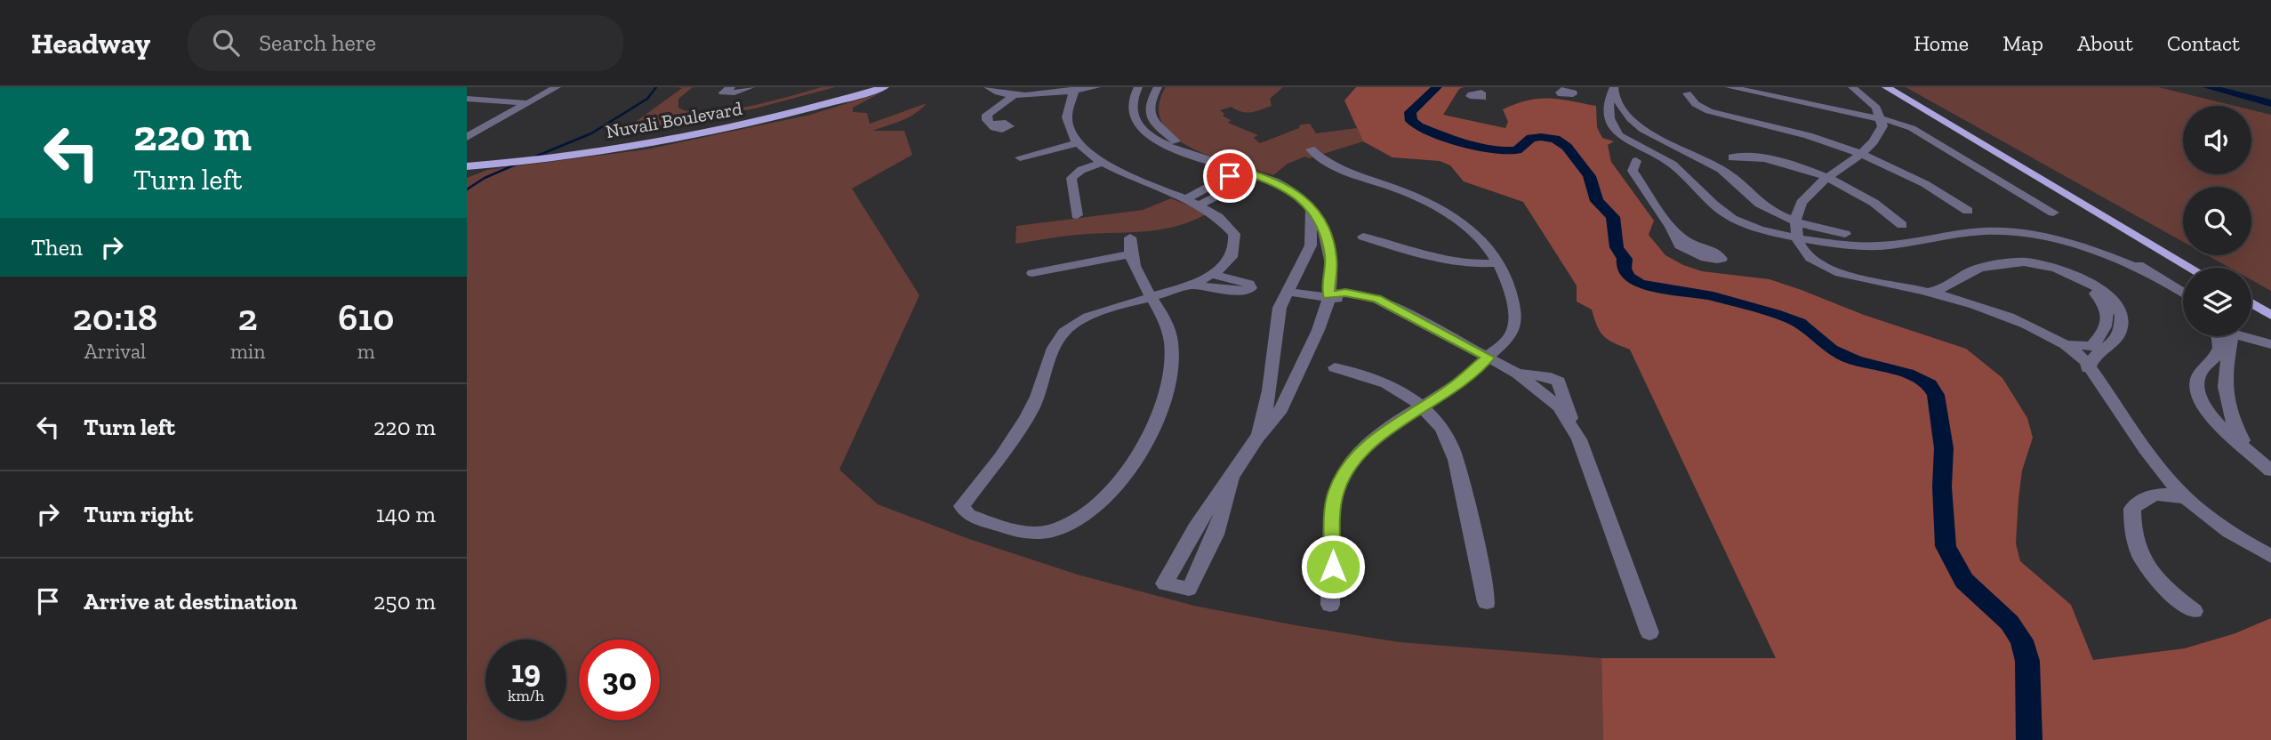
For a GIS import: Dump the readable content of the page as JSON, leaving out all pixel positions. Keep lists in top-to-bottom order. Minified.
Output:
{"streets":{"main road":["Nuvali Boulevard"]},"page":{"header":"Headway","search":"Search here","nav":["Home","Map","About","Contact"],"turn":["220 m","Turn left"],"then":"Then","eta":["20:18","Arrival","2","min","610","m"],"list":[{"name":"Turn left","value":"220 m"},{"name":"Turn right","value":"140 m"},{"name":"Arrive at destination","value":"250 m"}],"speed":"19 km/h","limit":"30"}}
